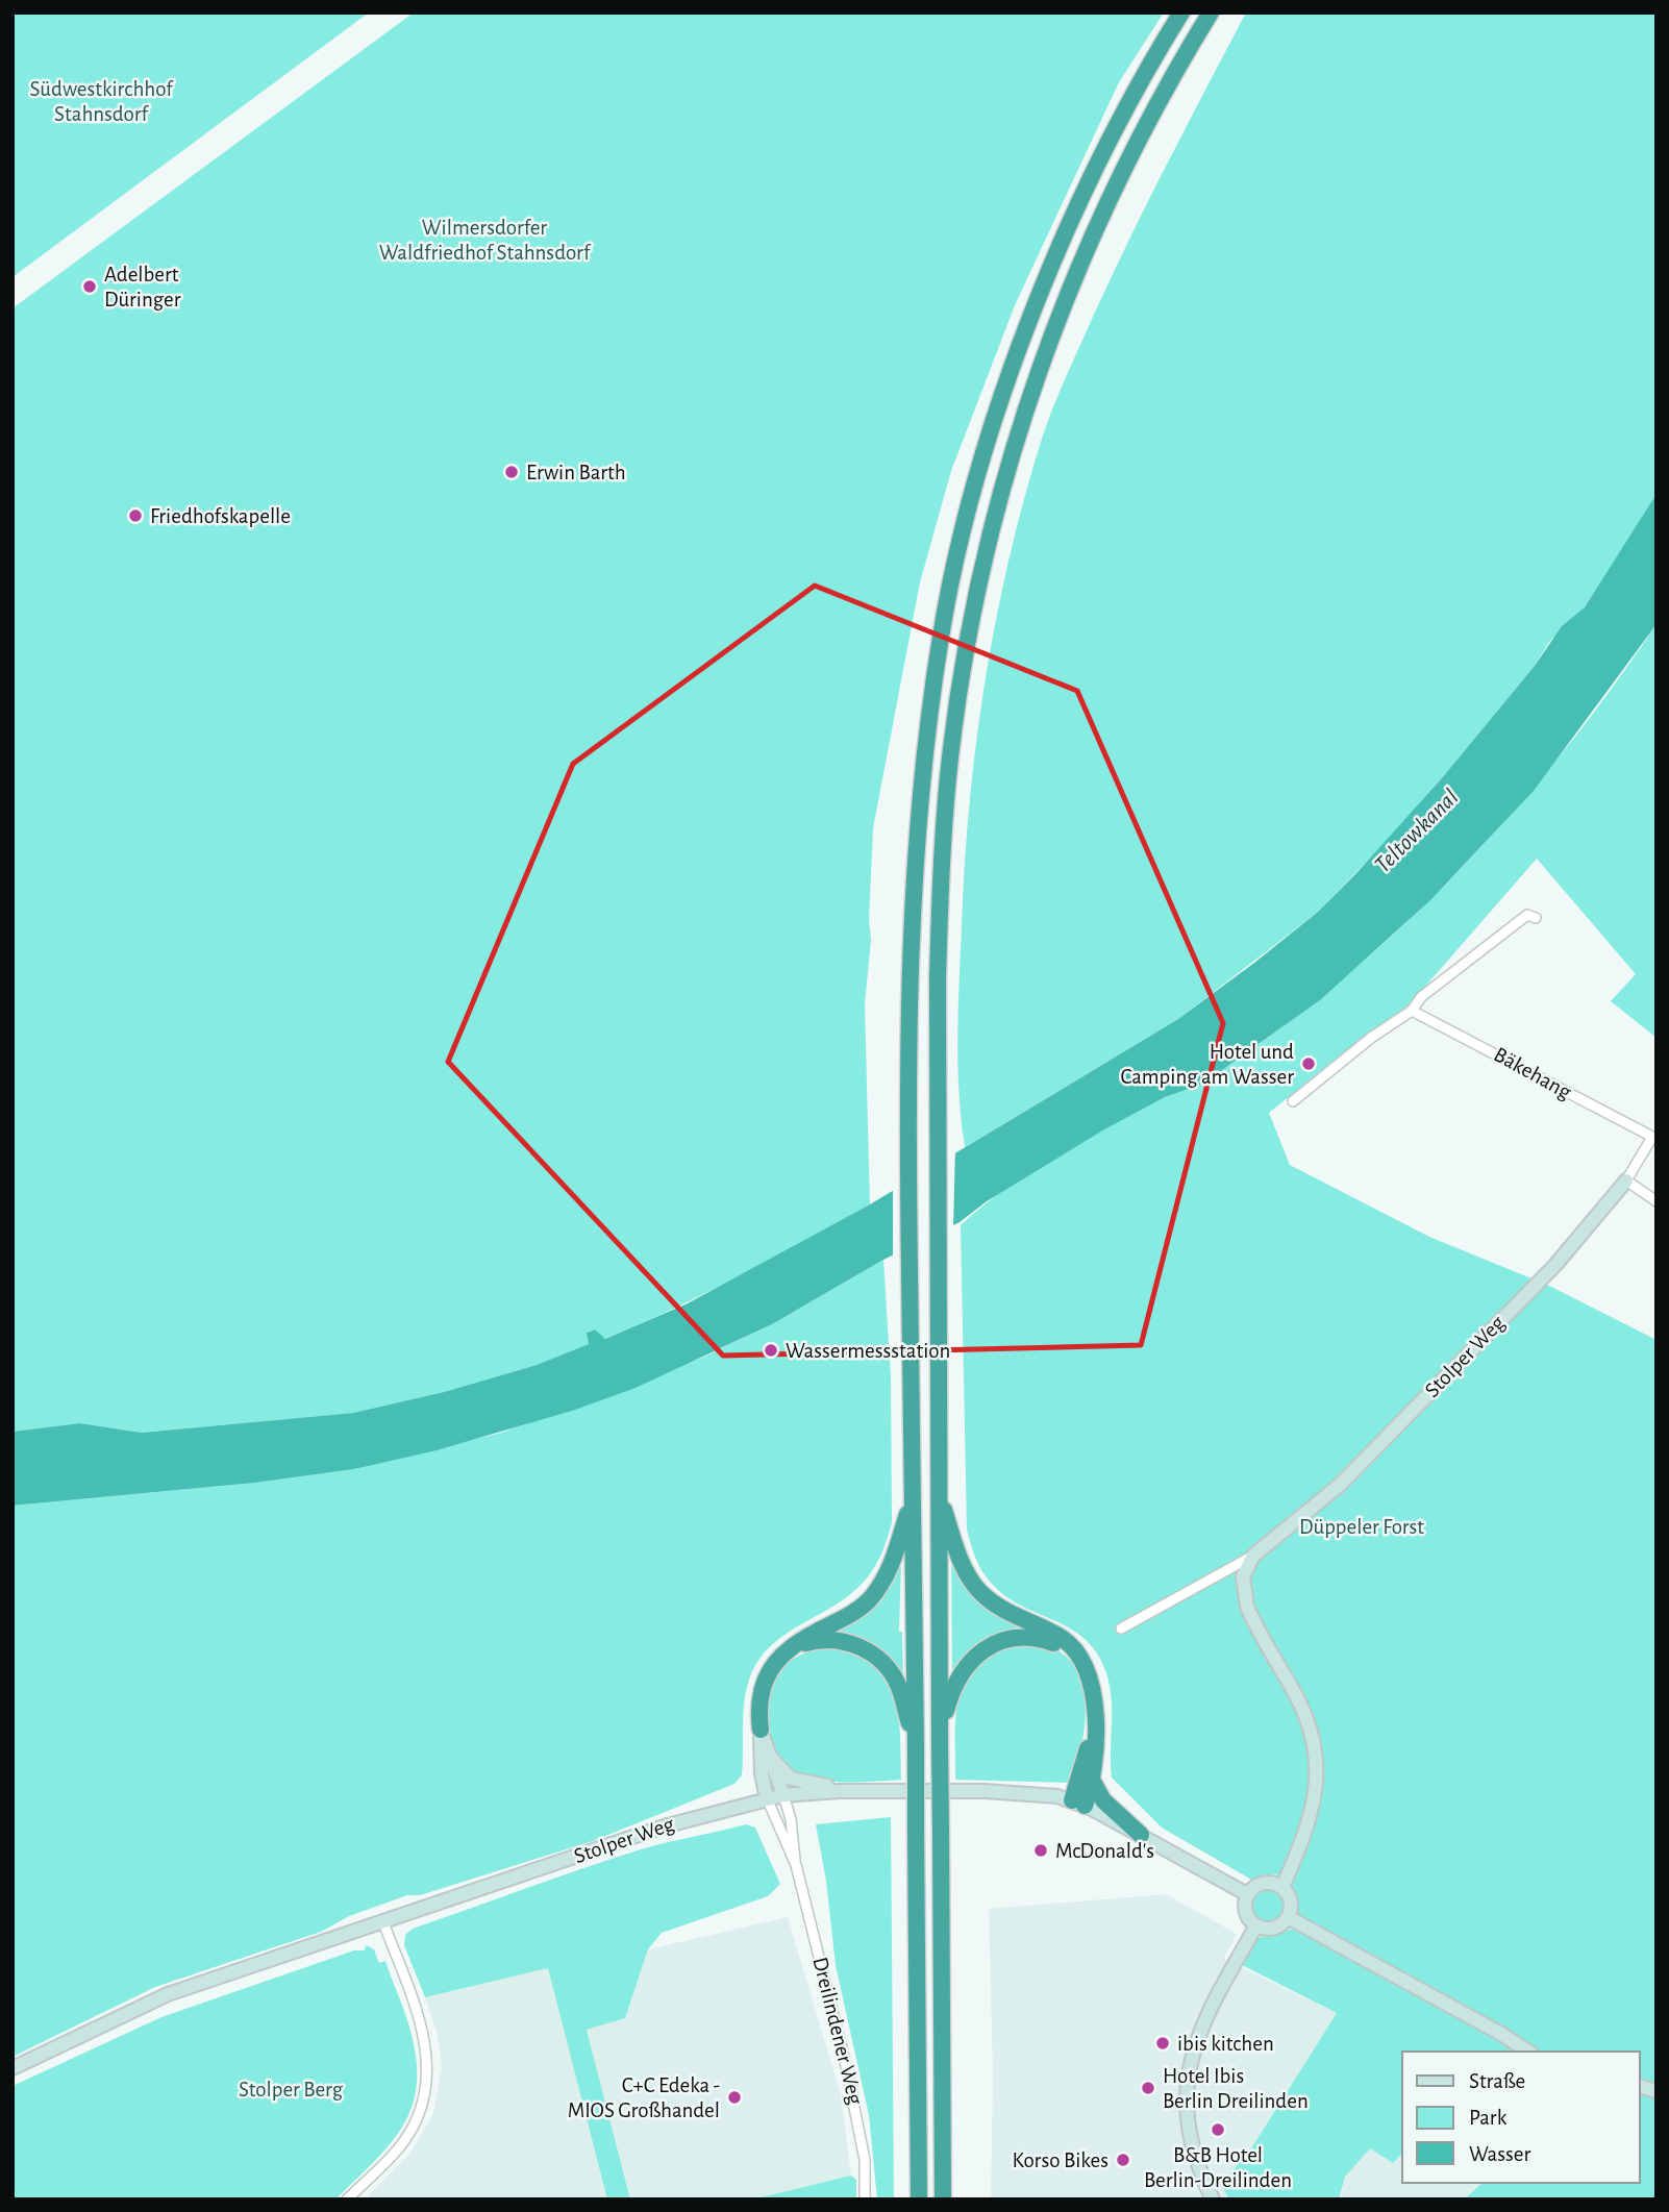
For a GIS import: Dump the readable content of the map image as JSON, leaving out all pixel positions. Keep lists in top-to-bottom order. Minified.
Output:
{"streets":{"street":["Bäkehang","Stolper Weg","Dreilindener Weg"]},"crossings":[["Bäkehang","Stolper Weg"],["Stolper Weg","Dreilindener Weg"]],"water":["Teltowkanal"],"parks":["Südwestkirchhof Stahnsdorf","Wilmersdorfer Waldfriedhof Stahnsdorf","Düppeler Forst","Stolper Berg"],"places":["Adelbert Düringer","Erwin Barth","Friedhofskapelle","Hotel und Camping am Wasser","Wassermessstation","McDonald's","ibis kitchen","Hotel Ibis Berlin Dreilinden","C+C Edeka - MIOS Großhandel","B&B Hotel Berlin-Dreilinden","Korso Bikes"],"legend":["Straße","Park","Wasser"]}
